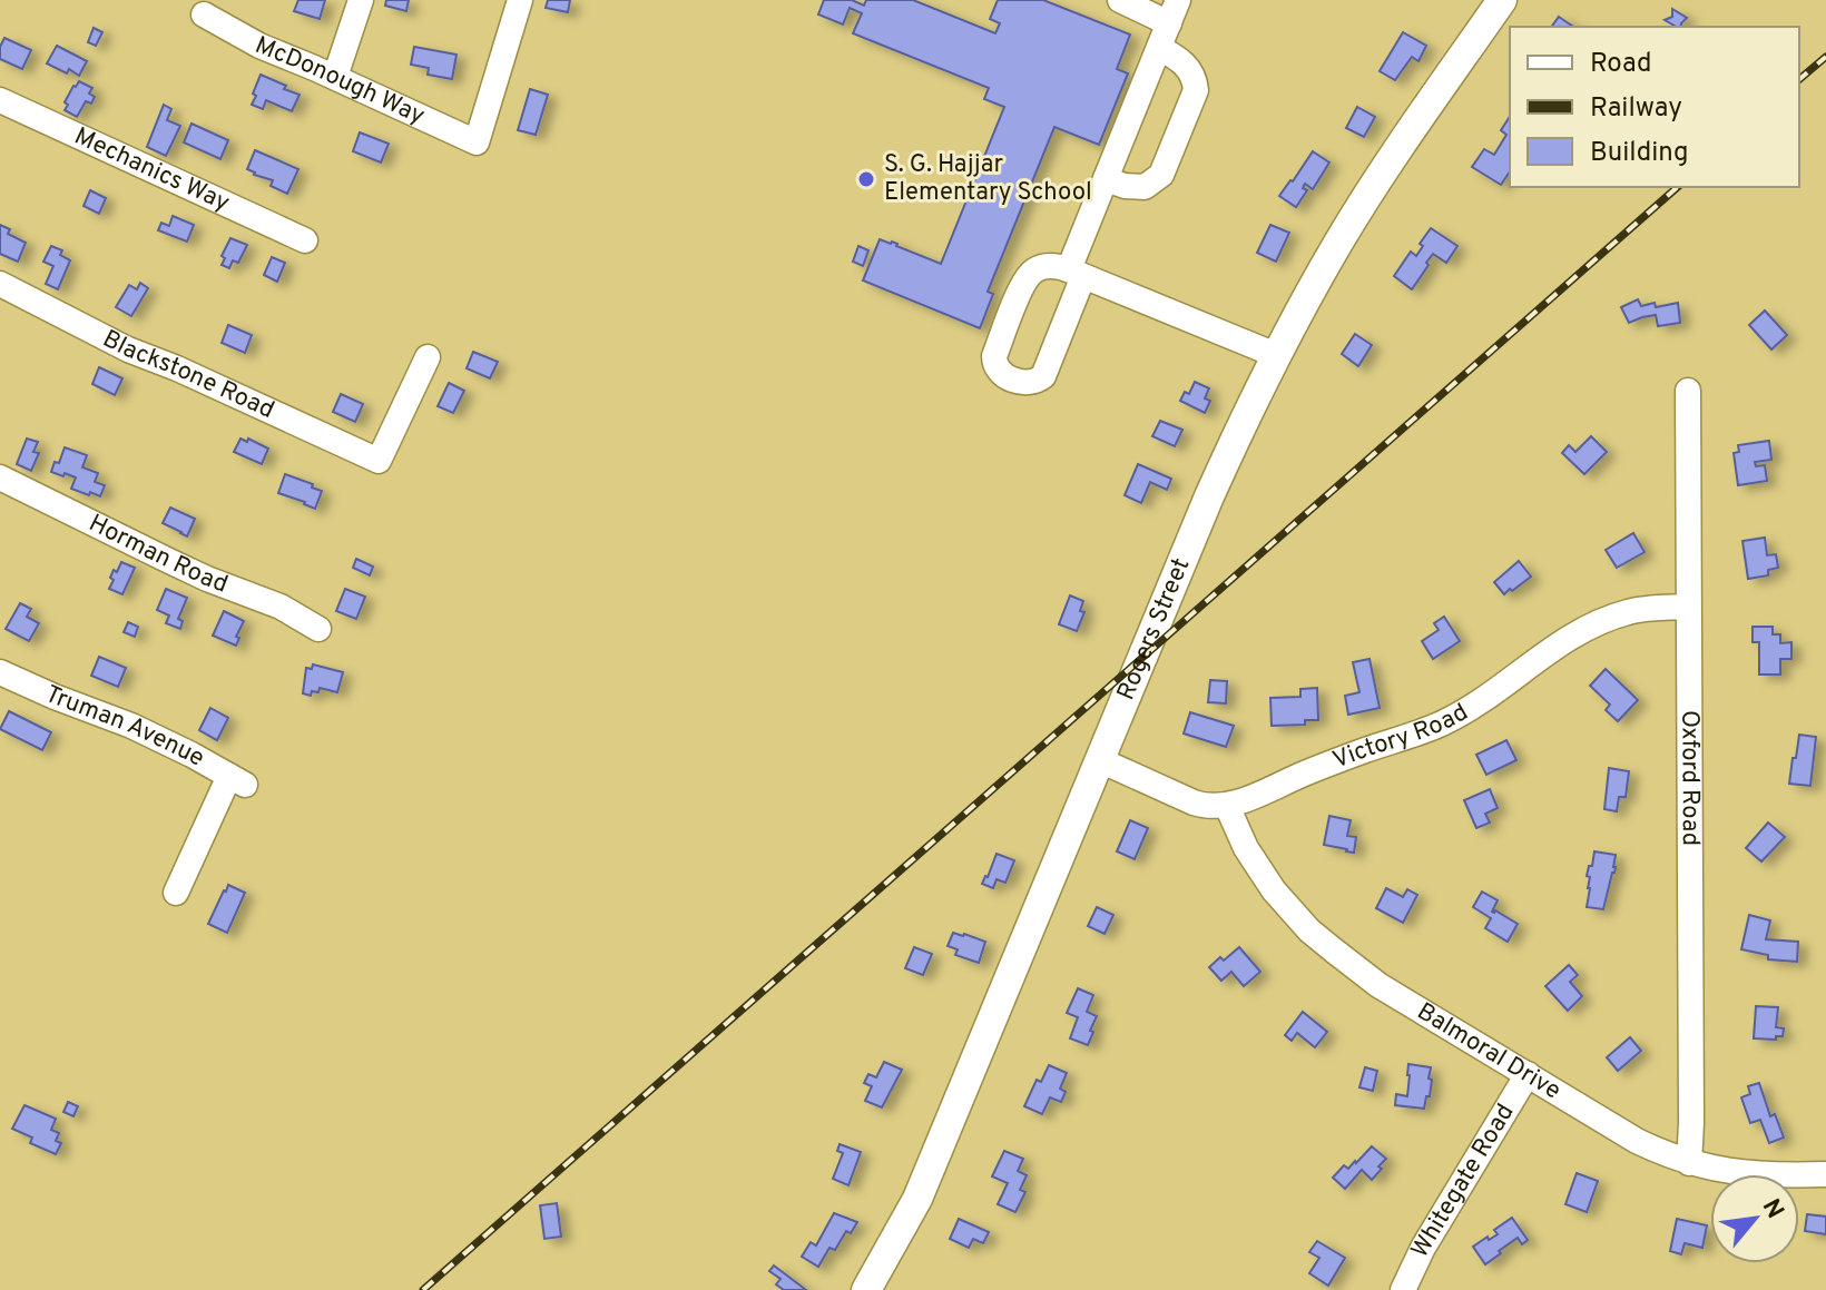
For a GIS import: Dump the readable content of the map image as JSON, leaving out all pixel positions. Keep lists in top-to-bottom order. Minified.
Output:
{"streets":{"main road":["Rogers Street"],"street":["McDonough Way","Mechanics Way","Blackstone Road","Horman Road","Truman Avenue","Victory Road","Oxford Road","Balmoral Drive","Whitegate Road"]},"crossings":[["Victory Road","Oxford Road"],["Victory Road","Balmoral Drive"],["Oxford Road","Balmoral Drive"],["Balmoral Drive","Whitegate Road"]],"places":["S. G. Hajjar Elementary School"],"legend":["Road","Railway","Building"],"north":"top right"}
